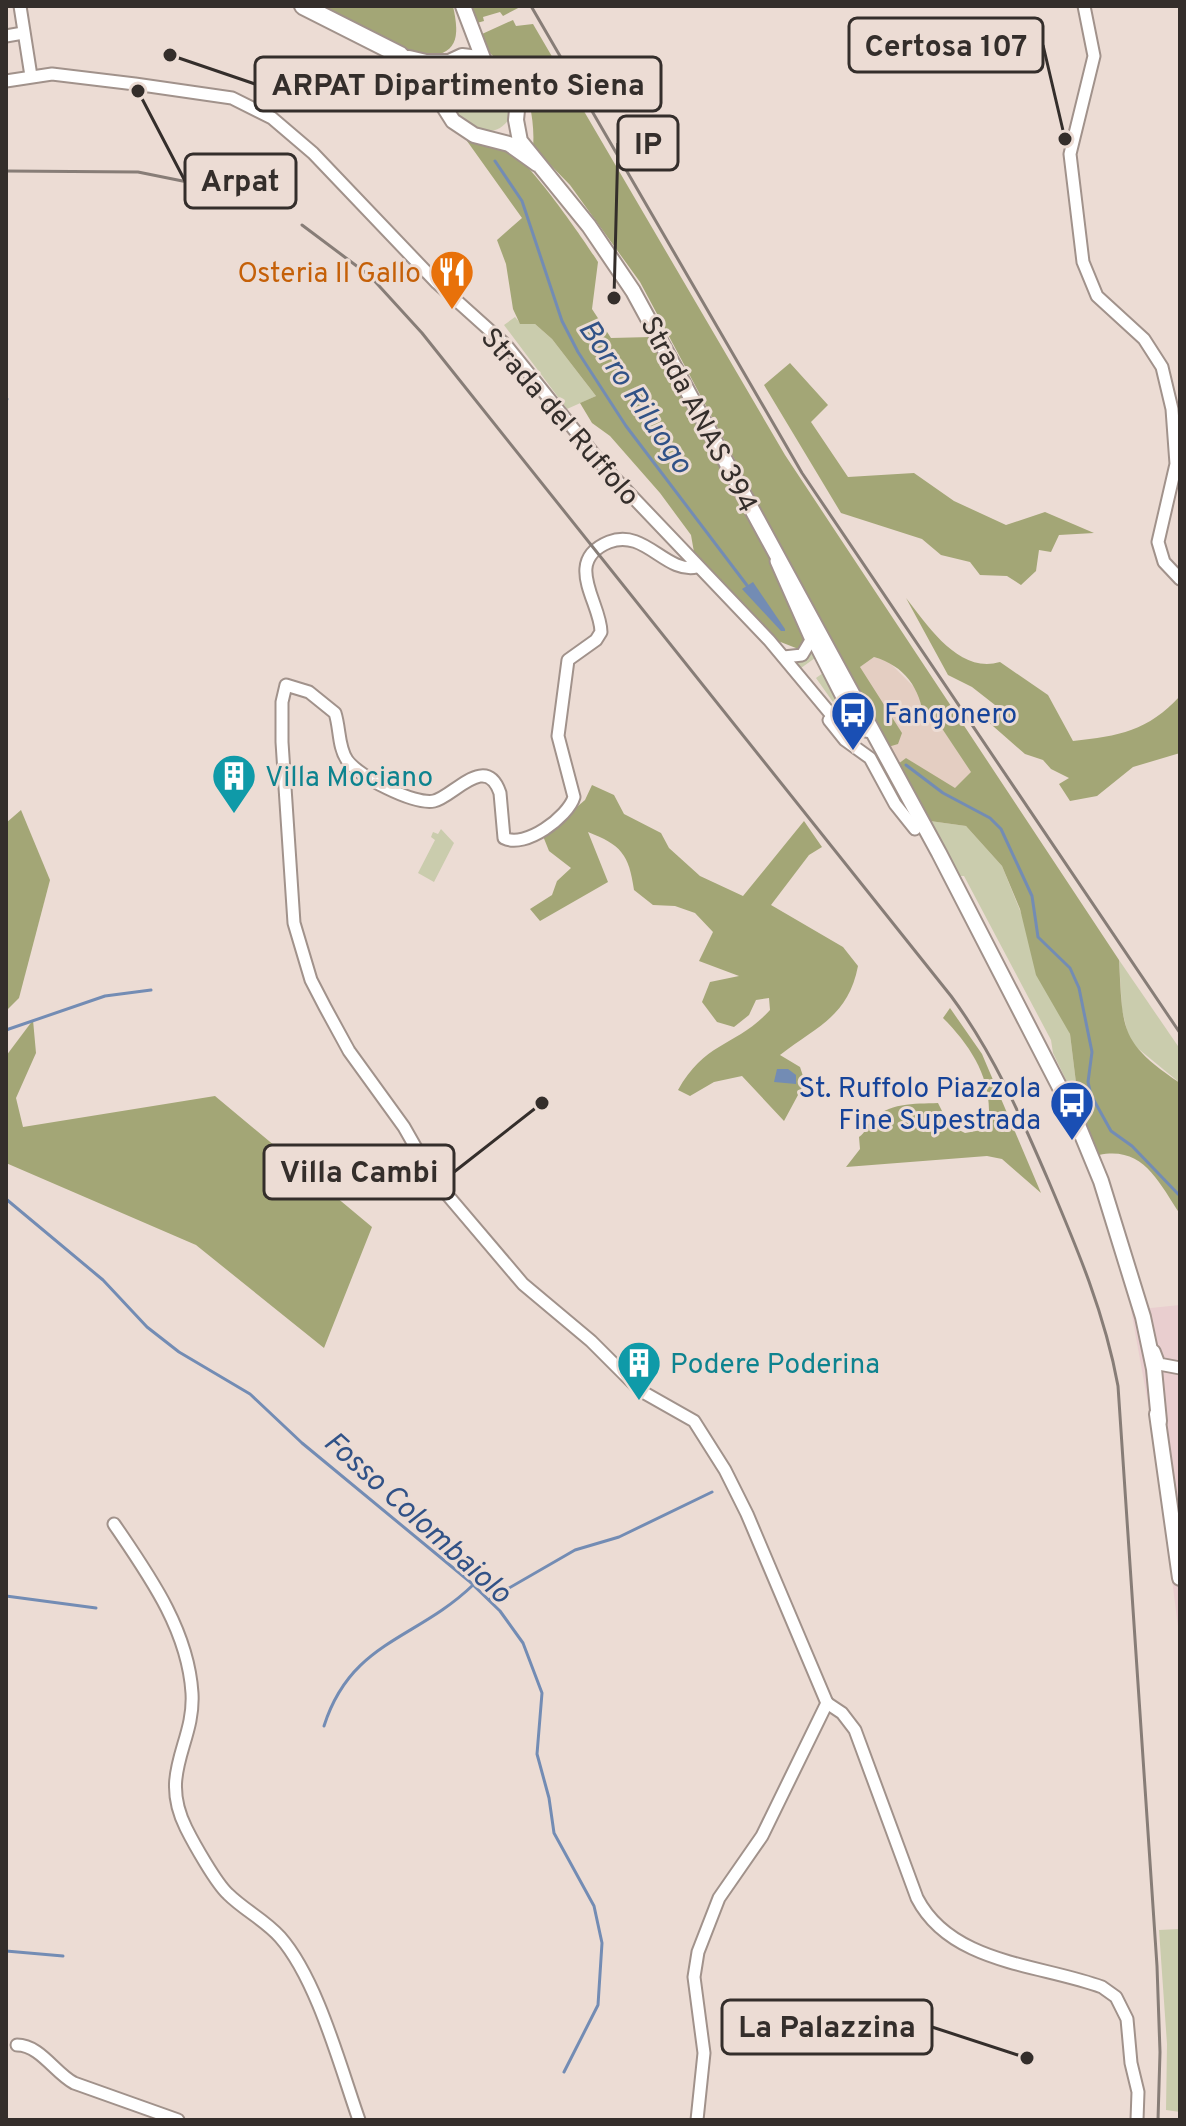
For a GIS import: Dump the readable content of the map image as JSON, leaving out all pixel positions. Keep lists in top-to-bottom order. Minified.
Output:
{"streets":{"main road":["Strada ANAS 394"],"street":["Strada del Ruffolo"]},"crossings":[["Strada ANAS 394","Strada del Ruffolo"]],"water":["Borro Riluogo","Fosso Colombaiolo"],"places":{"other":["ARPAT Dipartimento Siena","Arpat","Certosa 107","IP","Villa Cambi","La Palazzina"],"restaurant":["Osteria Il Gallo"],"bus stop":["Fangonero","St. Ruffolo Piazzola Fine Supestrada"],"building":["Villa Mociano","Podere Poderina"]}}
